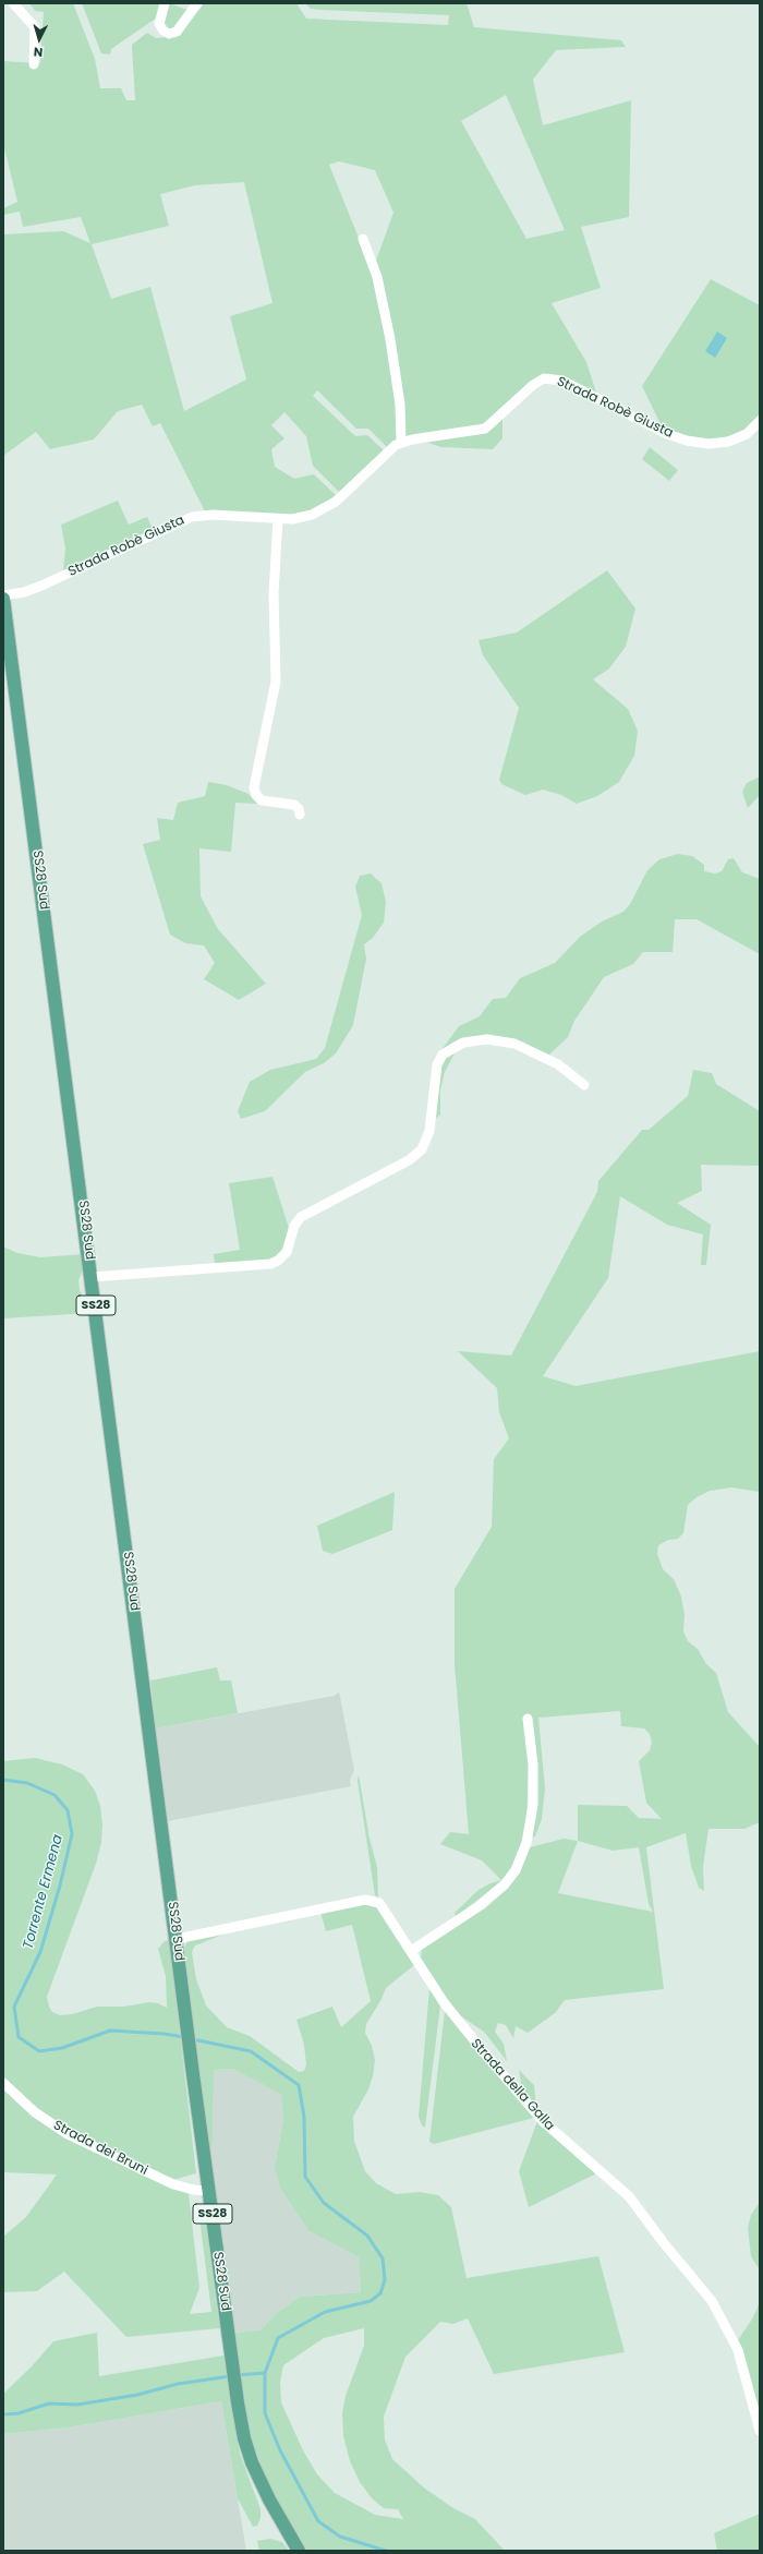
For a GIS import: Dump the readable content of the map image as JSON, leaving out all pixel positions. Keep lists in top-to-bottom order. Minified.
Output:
{"streets":{"main road":["SS28 Sud","SS28"],"street":["Strada Robè Giusta","Strada della Galla","Strada dei Bruni"]},"crossings":[["Strada Robè Giusta","SS28 Sud"],["SS28 Sud","Strada della Galla"],["SS28 Sud","Strada dei Bruni"]],"water":["Torrente Ermena"],"north":"bottom"}
